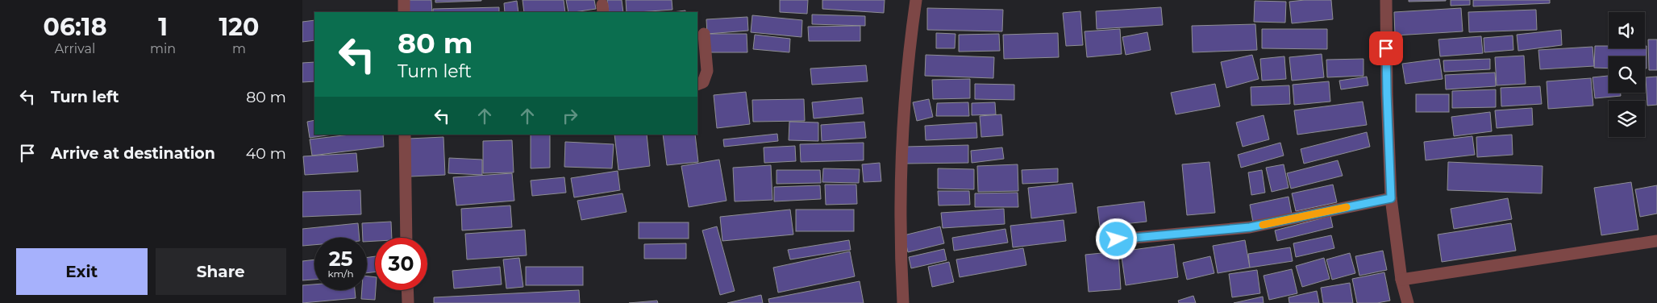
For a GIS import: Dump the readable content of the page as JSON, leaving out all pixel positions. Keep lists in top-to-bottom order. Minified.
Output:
{"page":{"eta":["06:18","Arrival","1","min","120","m"],"turn":["80 m","Turn left"],"list":[{"name":"Turn left","value":"80 m"},{"name":"Arrive at destination","value":"40 m"}],"speed":"25 km/h","limit":"30","buttons":["Exit","Share"]}}
